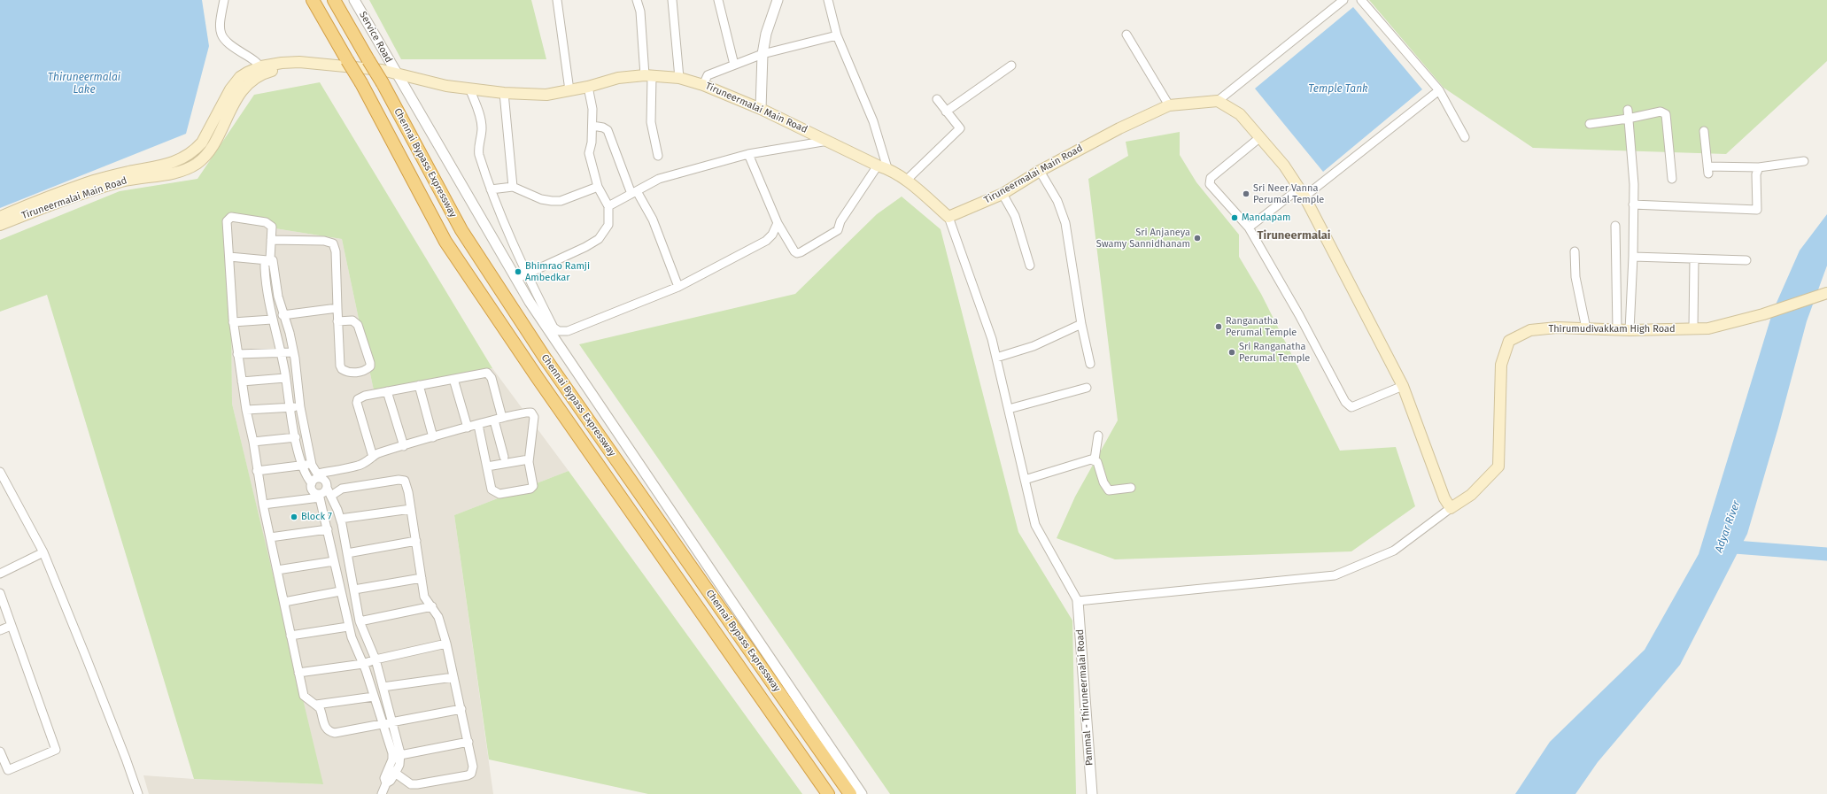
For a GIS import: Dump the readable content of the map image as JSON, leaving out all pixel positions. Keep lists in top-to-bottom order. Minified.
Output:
{"streets":{"highway":["Chennai Bypass Expressway"],"main road":["Tiruneermalai Main Road","Thirumudivakkam High Road"],"street":["Service Road","Pammal - Thiruneermalai Road"]},"crossings":[["Service Road","Tiruneermalai Main Road"]],"districts":["Tiruneermalai"],"water":["Thiruneermalai Lake","Temple Tank","Adyar River"],"places":["Sri Neer Vanna Perumal Temple","Mandapam","Sri Anjaneya Swamy Sannidhanam","Bhimrao Ramji Ambedkar","Ranganatha Perumal Temple","Sri Ranganatha Perumal Temple","Block 7"]}
